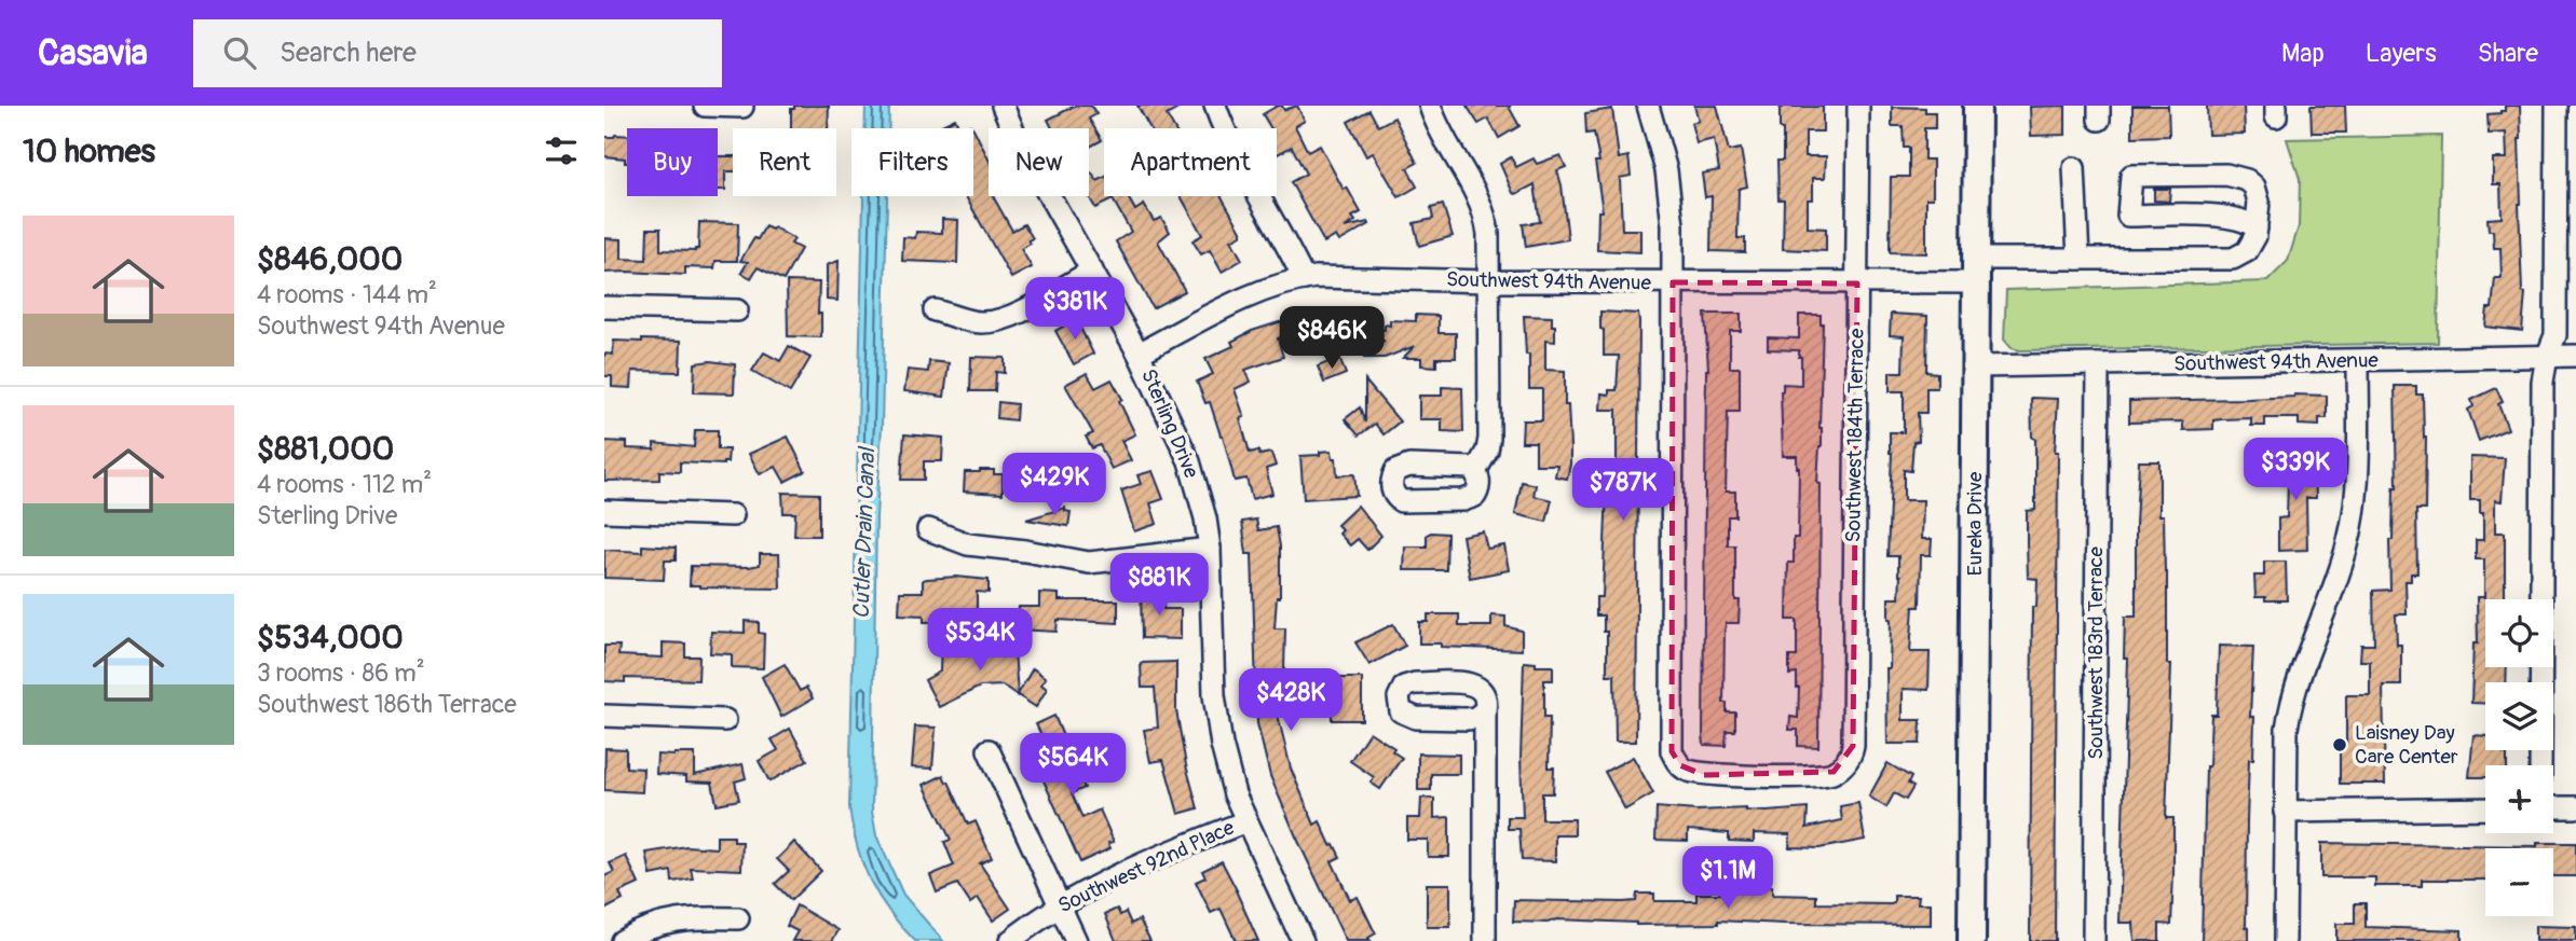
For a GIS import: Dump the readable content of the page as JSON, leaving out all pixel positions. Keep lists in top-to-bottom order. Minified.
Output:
{"streets":{"main road":["Eureka Drive"],"street":["Southwest 94th Avenue","Sterling Drive","Southwest 184th Terrace","Southwest 183rd Terrace","Southwest 92nd Place"]},"crossings":[["Southwest 94th Avenue","Sterling Drive"],["Southwest 94th Avenue","Southwest 184th Terrace"],["Southwest 94th Avenue","Eureka Drive"],["Southwest 94th Avenue","Southwest 183rd Terrace"],["Sterling Drive","Southwest 92nd Place"]],"water":["Cutler Drain Canal"],"places":["Laisney Day Care Center"],"page":{"header":"Casavia","search":"Search here","nav":["Map","Layers","Share"],"heading":"10 homes","chip":["Buy","Rent","Filters","New","Apartment"],"list":[{"name":"$846,000","note":"4 rooms · 144 m² · Southwest 94th Avenue"},{"name":"$881,000","note":"4 rooms · 112 m² · Sterling Drive"},{"name":"$534,000","note":"3 rooms · 86 m² · Southwest 186th Terrace"}],"price":["$381K","$846K","$339K","$429K","$787K","$881K","$534K","$428K","$564K","$1.1M"],"map_buttons":["+","−"]}}
